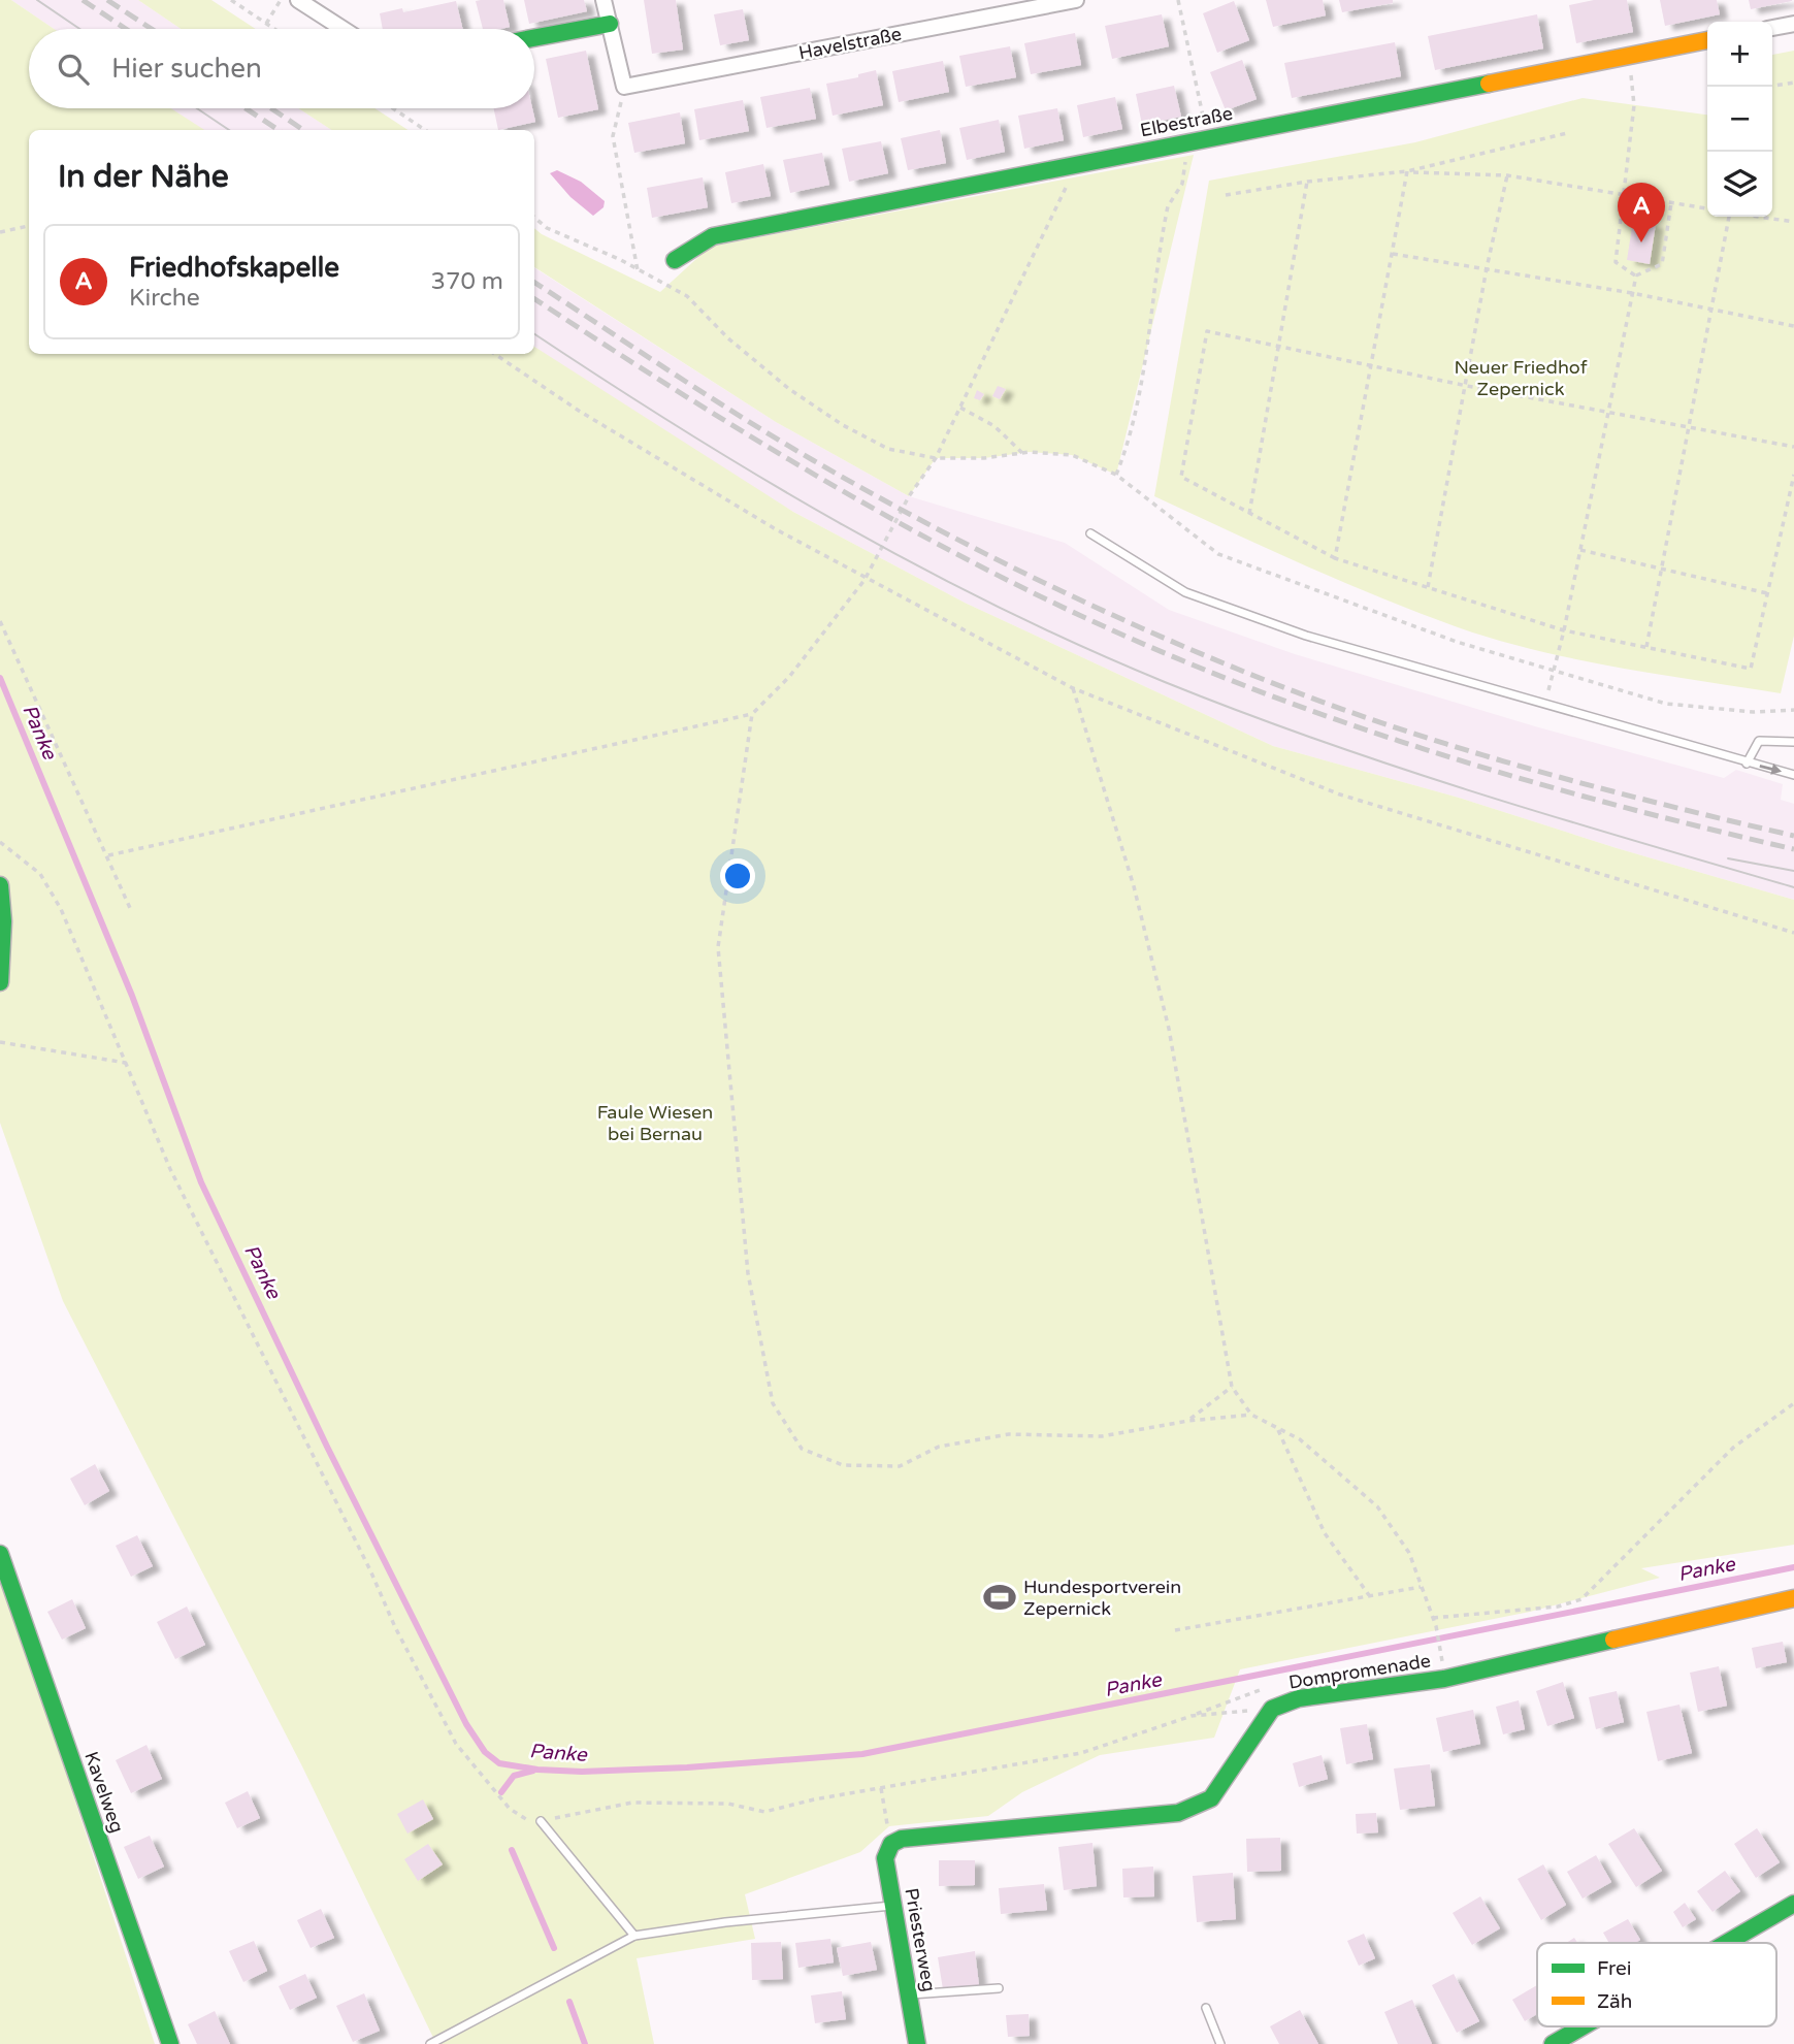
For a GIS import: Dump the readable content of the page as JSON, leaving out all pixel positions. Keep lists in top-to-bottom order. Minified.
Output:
{"streets":{"street":["Havelstraße","Elbestraße","Dompromenade","Kavelweg","Priesterweg"]},"crossings":[["Dompromenade","Priesterweg"]],"water":["Panke"],"parks":["Neuer Friedhof Zepernick","Faule Wiesen bei Bernau"],"places":{"sports":["Hundesportverein Zepernick"]},"legend":["Frei","Zäh"],"page":{"map_buttons":["+","−"],"search":"Hier suchen","heading":"In der Nähe","pins":"A","list":[{"mark":"A","name":"Friedhofskapelle","note":"Kirche","value":"370 m"}]}}
